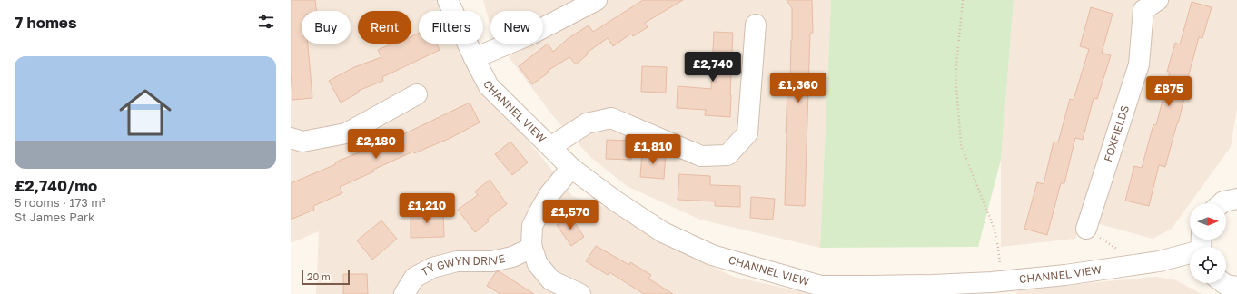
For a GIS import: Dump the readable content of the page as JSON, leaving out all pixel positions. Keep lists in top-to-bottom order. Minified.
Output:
{"streets":{"street":["CHANNEL VIEW","FOXFIELDS","TŶ GWYN DRIVE"]},"scale_bar":"20 m","north":"right","page":{"heading":"7 homes","chip":["Buy","Rent","Filters","New"],"list":[{"name":"£2,740/mo","note":"5 rooms · 173 m² · St James Park"}],"price":["£2,740","£1,360","£875","£2,180","£1,810","£1,210","£1,570"],"scale":"20 m"}}
